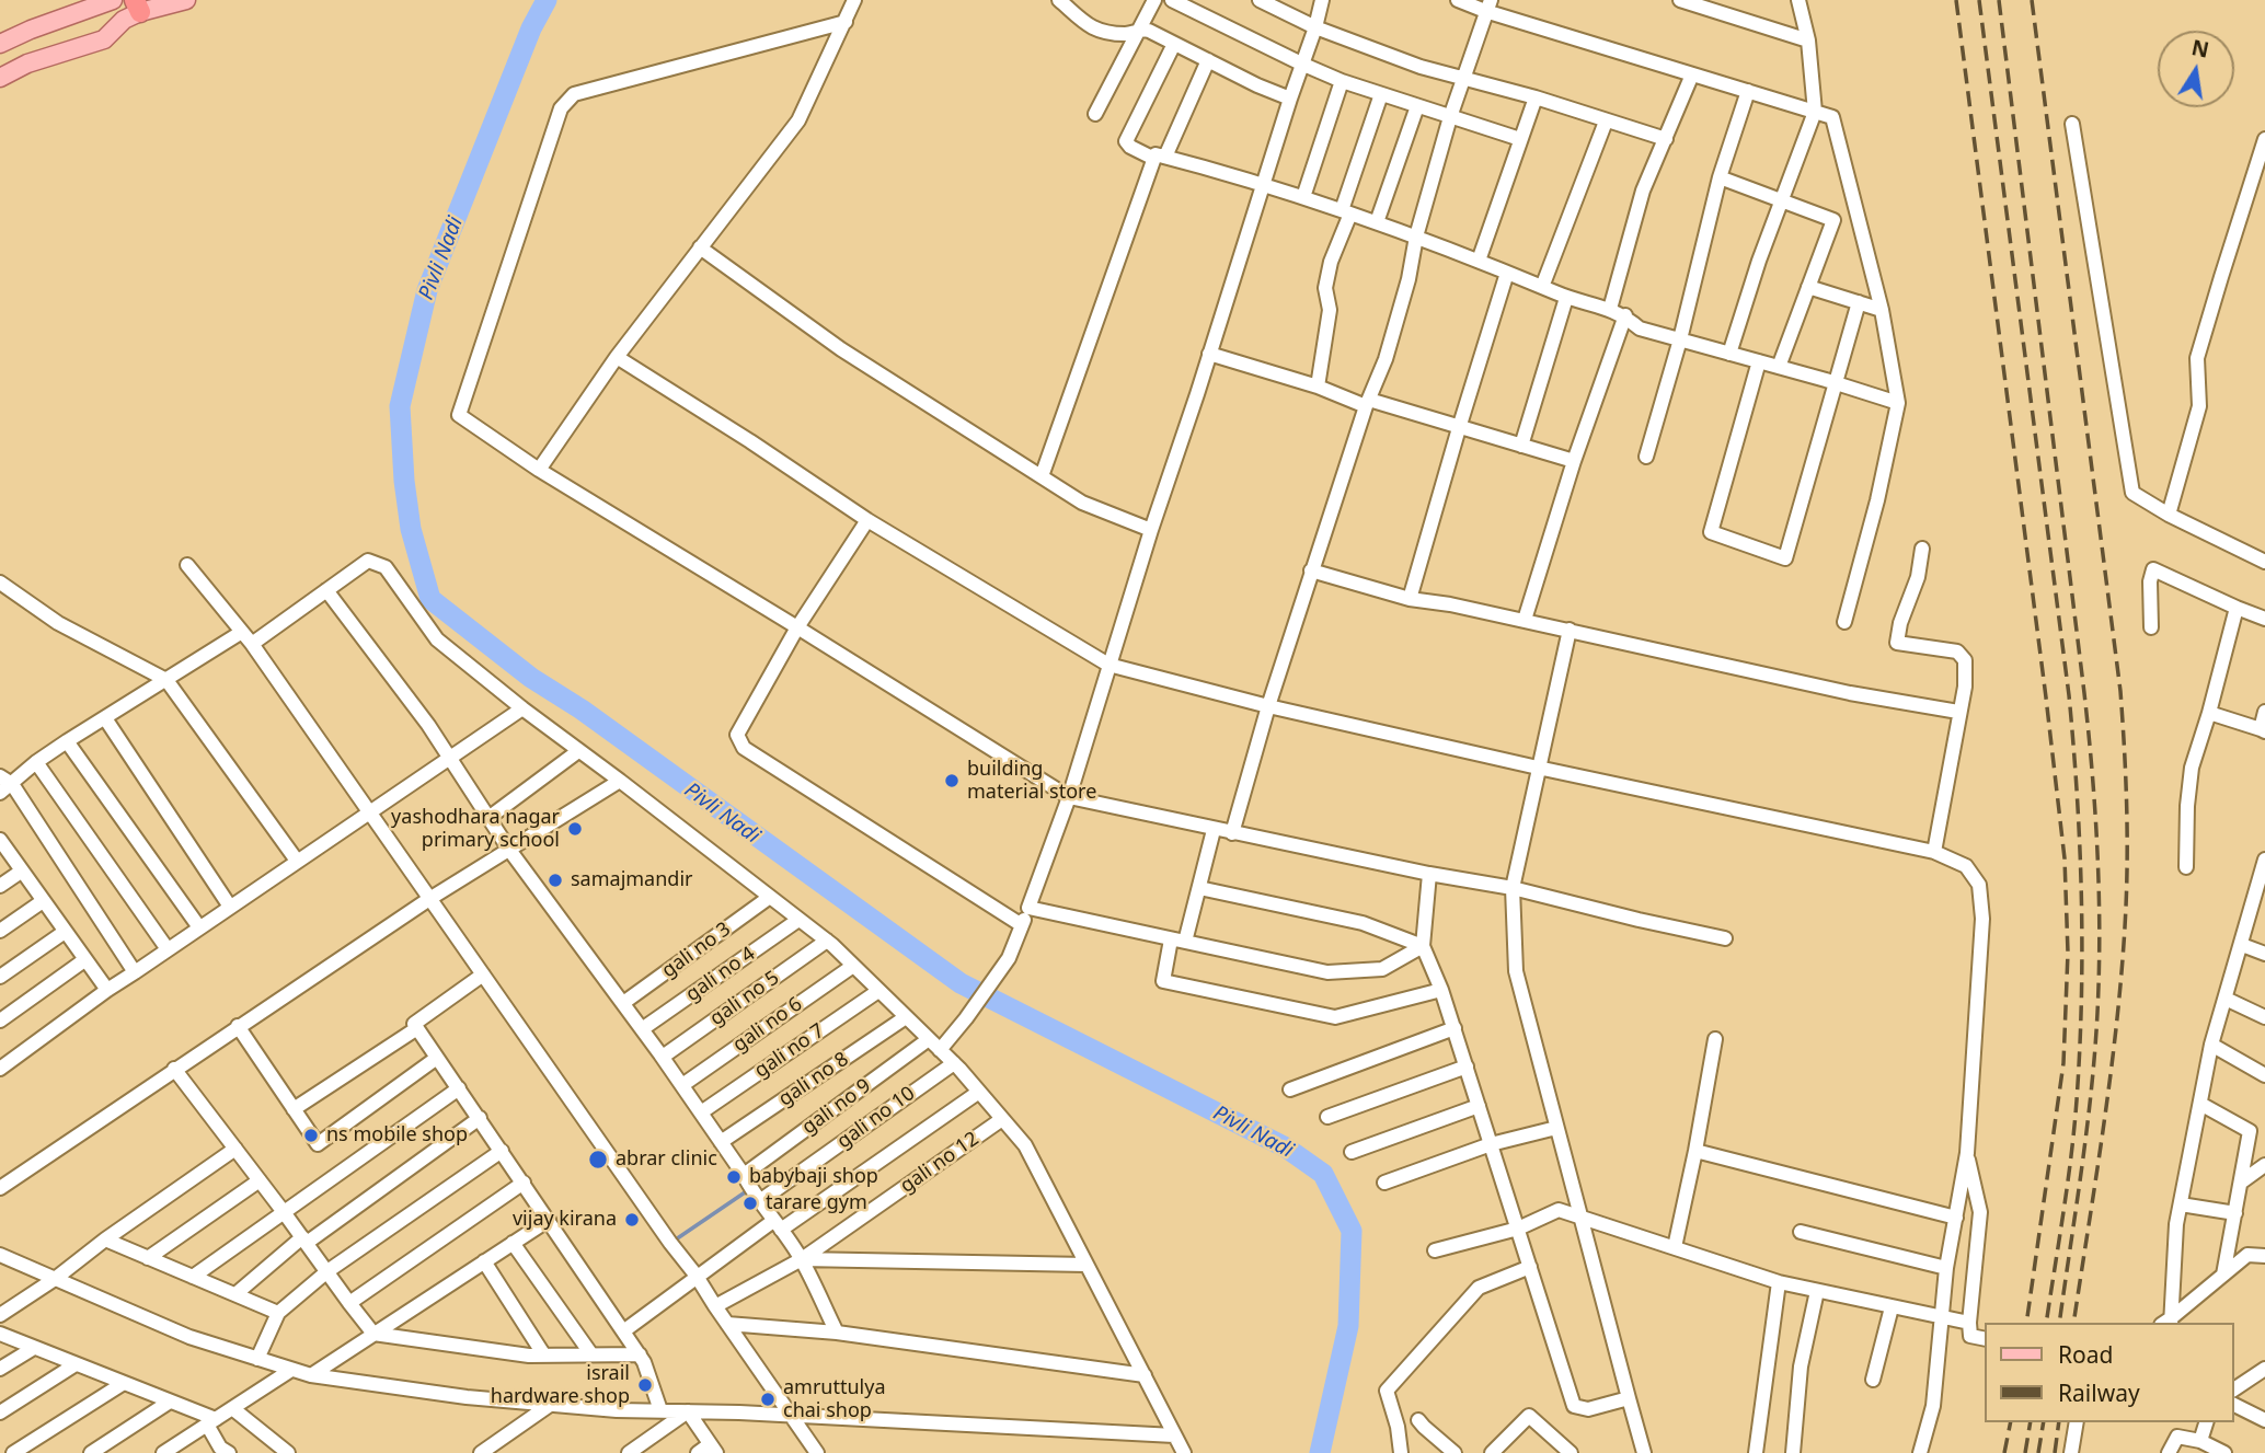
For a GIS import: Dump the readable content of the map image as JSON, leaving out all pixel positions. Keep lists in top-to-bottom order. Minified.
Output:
{"streets":{"street":["gali no 3","gali no 4","gali no 5","gali no 6","gali no 7","gali no 8","gali no 9","gali no 10","gali no 12"]},"water":["Pivli Nadi"],"places":["building material store","yashodhara nagar primary school","samajmandir","ns mobile shop","abrar clinic","babybaji shop","tarare gym","vijay kirana","israil hardware shop","amruttulya chai shop"],"legend":["Road","Railway"],"north":"top"}
